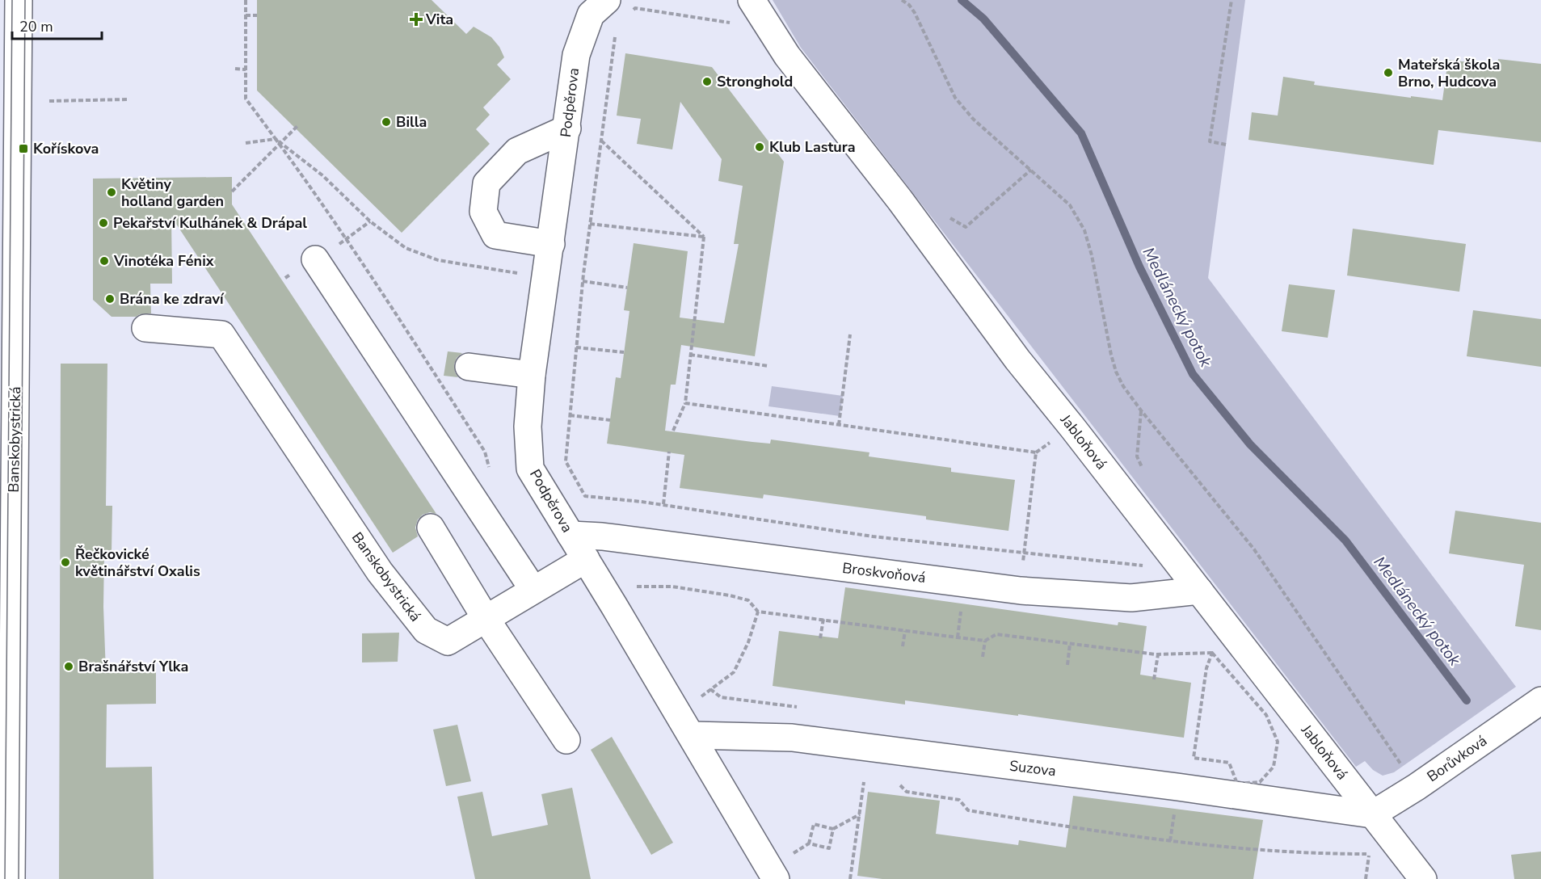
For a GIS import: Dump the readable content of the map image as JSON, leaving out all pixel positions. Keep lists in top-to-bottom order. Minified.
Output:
{"streets":{"street":["Podpěrova","Banskobystrická","Jabloňová","Broskvoňová","Borůvková","Suzova"]},"crossings":[["Podpěrova","Banskobystrická"],["Podpěrova","Broskvoňová"],["Podpěrova","Suzova"],["Jabloňová","Broskvoňová"],["Jabloňová","Borůvková"],["Jabloňová","Suzova"],["Borůvková","Suzova"]],"water":["Medlánecký potok"],"places":{"health":["Vita"],"other":["Mateřská škola Brno, Hudcova","Stronghold","Billa","Klub Lastura","Květiny holland garden","Pekařství Kulhánek & Drápal","Vinotéka Fénix","Brána ke zdraví","Řečkovické květinářství Oxalis","Brašnářství Ylka"],"transit":["Kořískova"]},"scale_bar":"20 m"}
